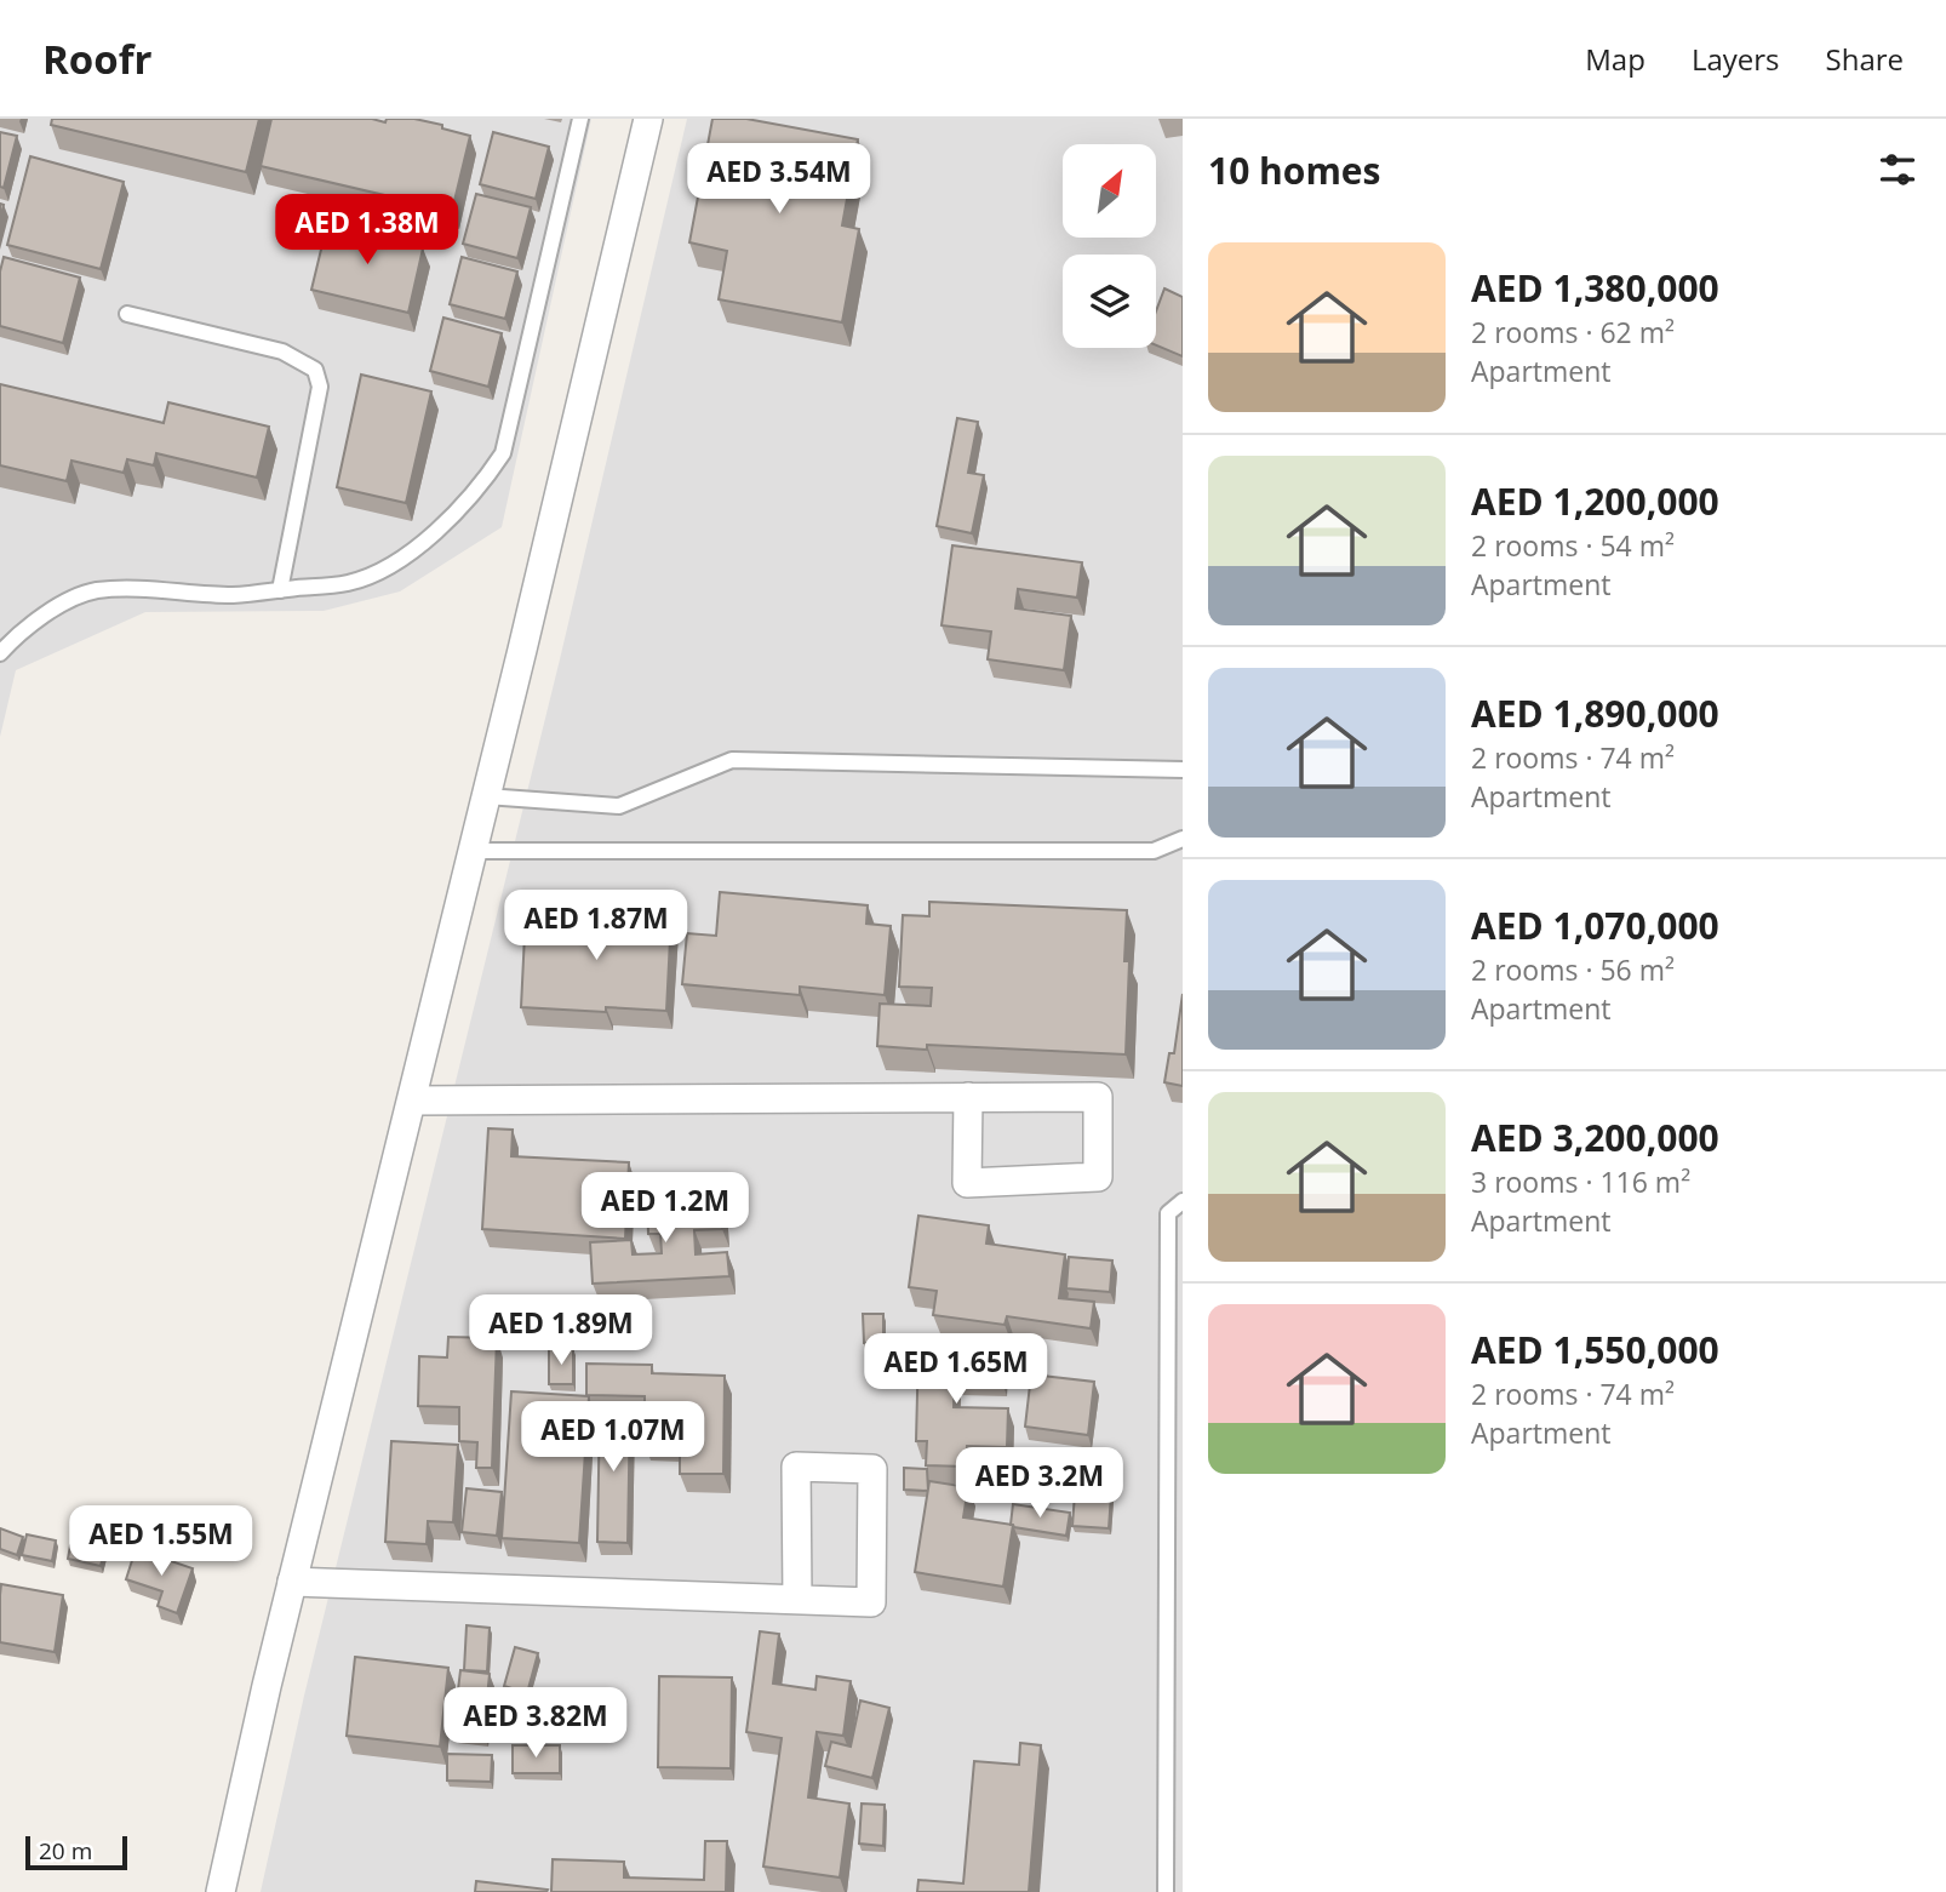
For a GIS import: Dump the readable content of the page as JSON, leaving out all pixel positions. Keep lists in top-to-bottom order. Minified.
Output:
{"scale_bar":"20 m","north":"top right","page":{"header":"Roofr","nav":["Map","Layers","Share"],"heading":"10 homes","price":["AED 3.54M","AED 1.38M","AED 1.87M","AED 1.2M","AED 1.89M","AED 1.65M","AED 1.07M","AED 3.2M","AED 1.55M","AED 3.82M"],"list":[{"name":"AED 1,380,000","note":"2 rooms · 62 m² · Apartment"},{"name":"AED 1,200,000","note":"2 rooms · 54 m² · Apartment"},{"name":"AED 1,890,000","note":"2 rooms · 74 m² · Apartment"},{"name":"AED 1,070,000","note":"2 rooms · 56 m² · Apartment"},{"name":"AED 3,200,000","note":"3 rooms · 116 m² · Apartment"},{"name":"AED 1,550,000","note":"2 rooms · 74 m² · Apartment"}],"scale":"20 m"}}
